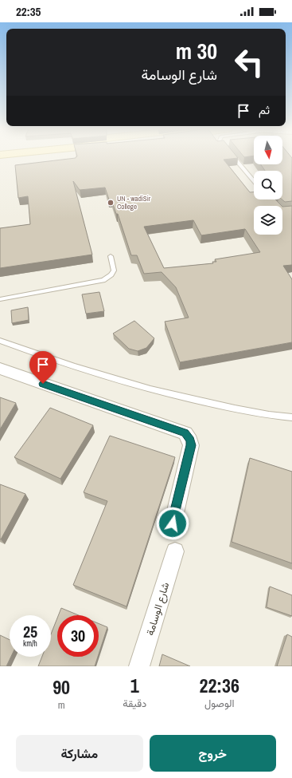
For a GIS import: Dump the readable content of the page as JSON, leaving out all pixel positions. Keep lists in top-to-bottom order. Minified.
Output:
{"streets":{"street":["شارع الوسامة"]},"places":["UN - wadiSir College"],"north":"bottom","page":{"status":"22:35","turn":["30 m","شارع الوسامة"],"then":"ثم","speed":"25 km/h","limit":"30","eta":["22:36","الوصول","1","دقيقة","90","m"],"buttons":["خروج","مشاركة"]}}
